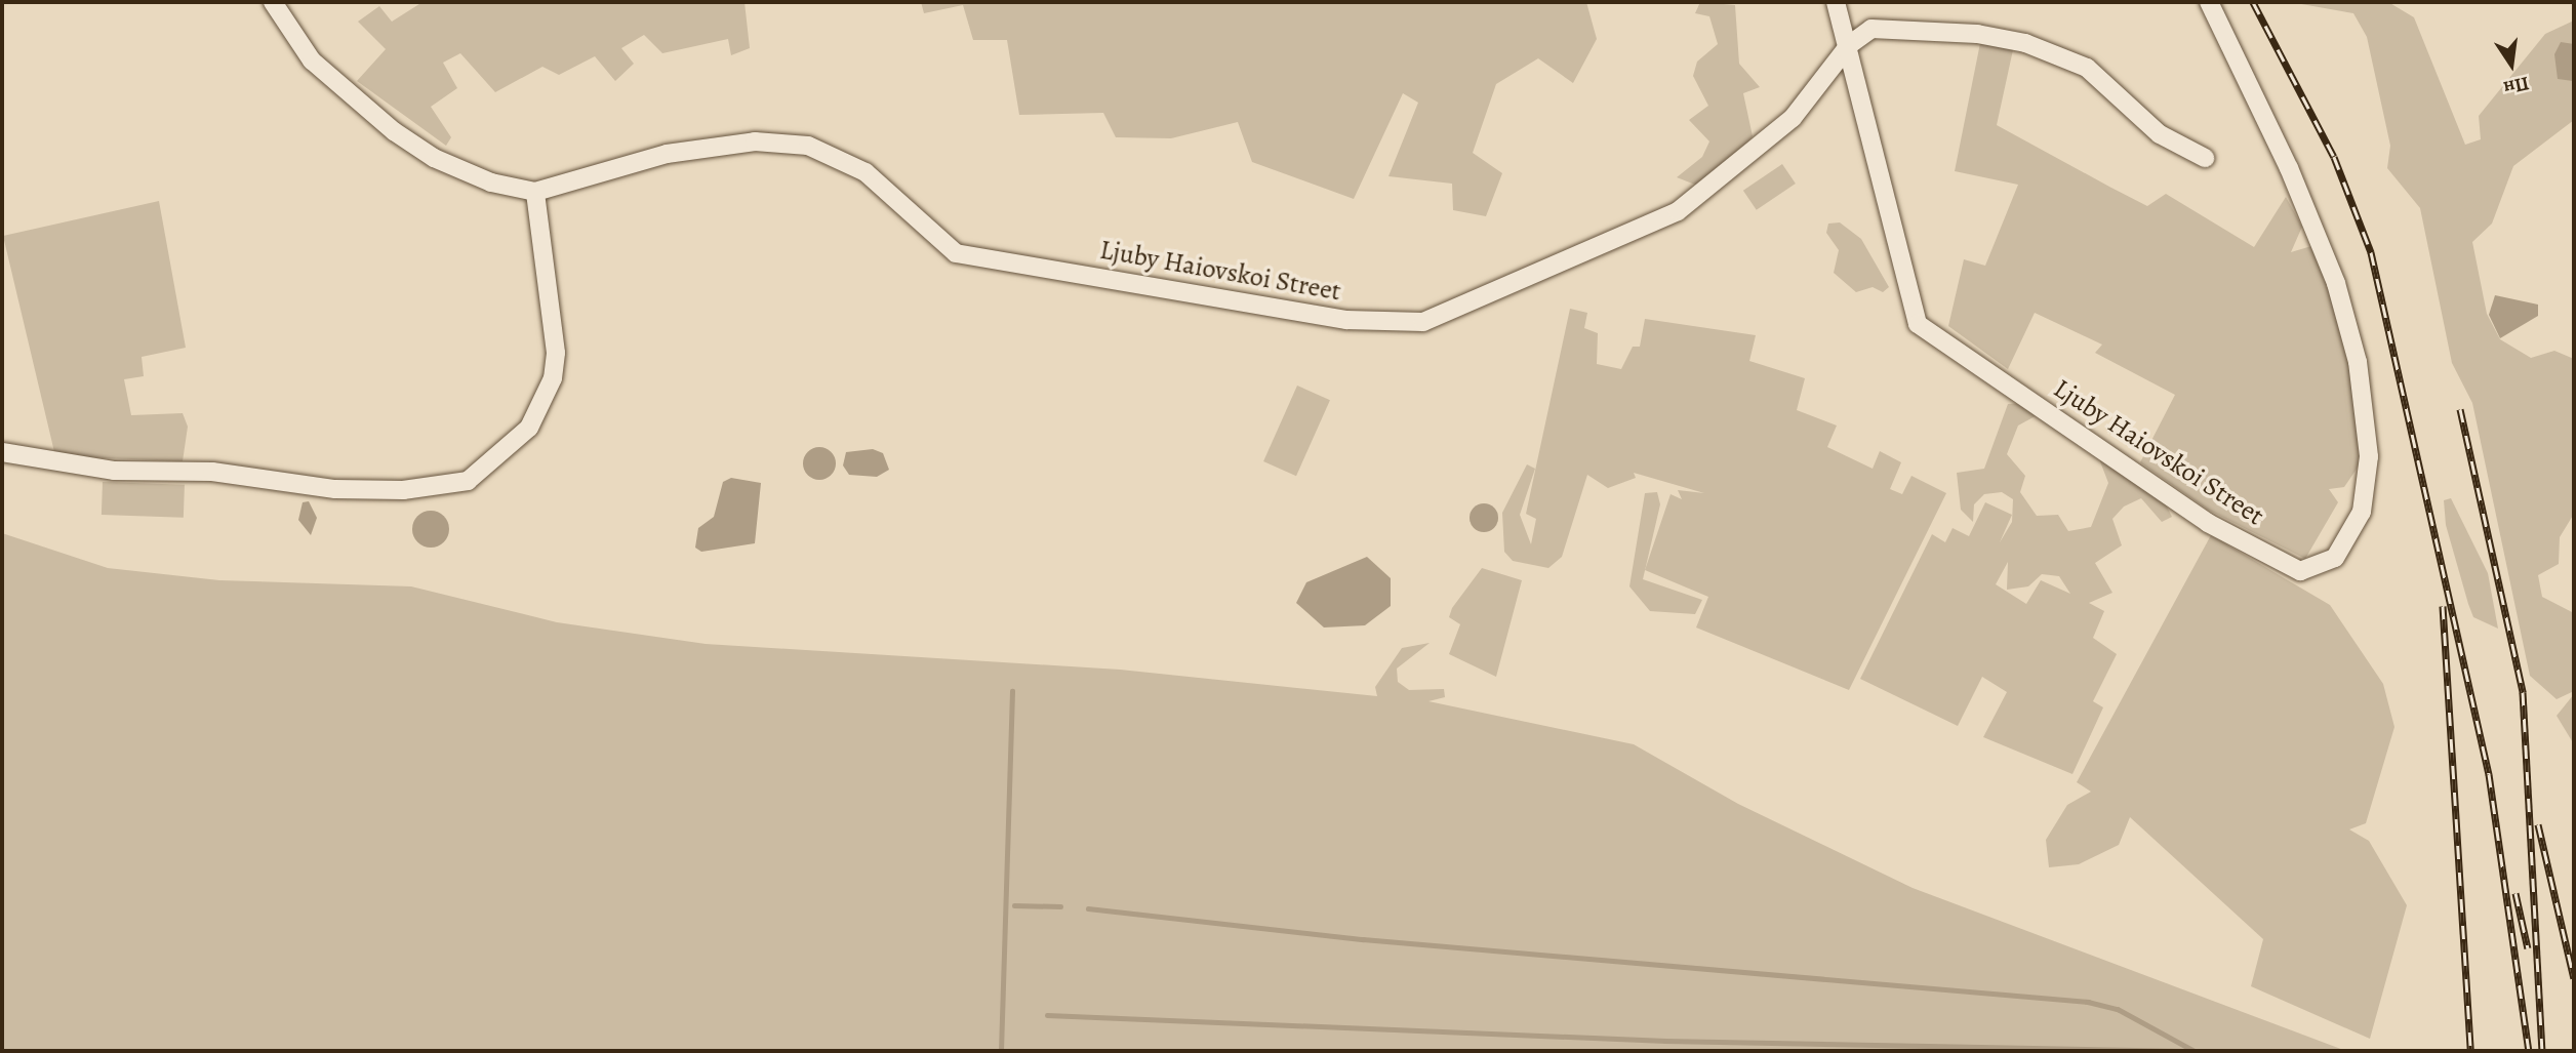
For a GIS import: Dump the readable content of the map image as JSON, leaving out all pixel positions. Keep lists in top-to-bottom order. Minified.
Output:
{"streets":{"street":["Ljuby Haiovskoi Street"]},"north":"bottom"}
